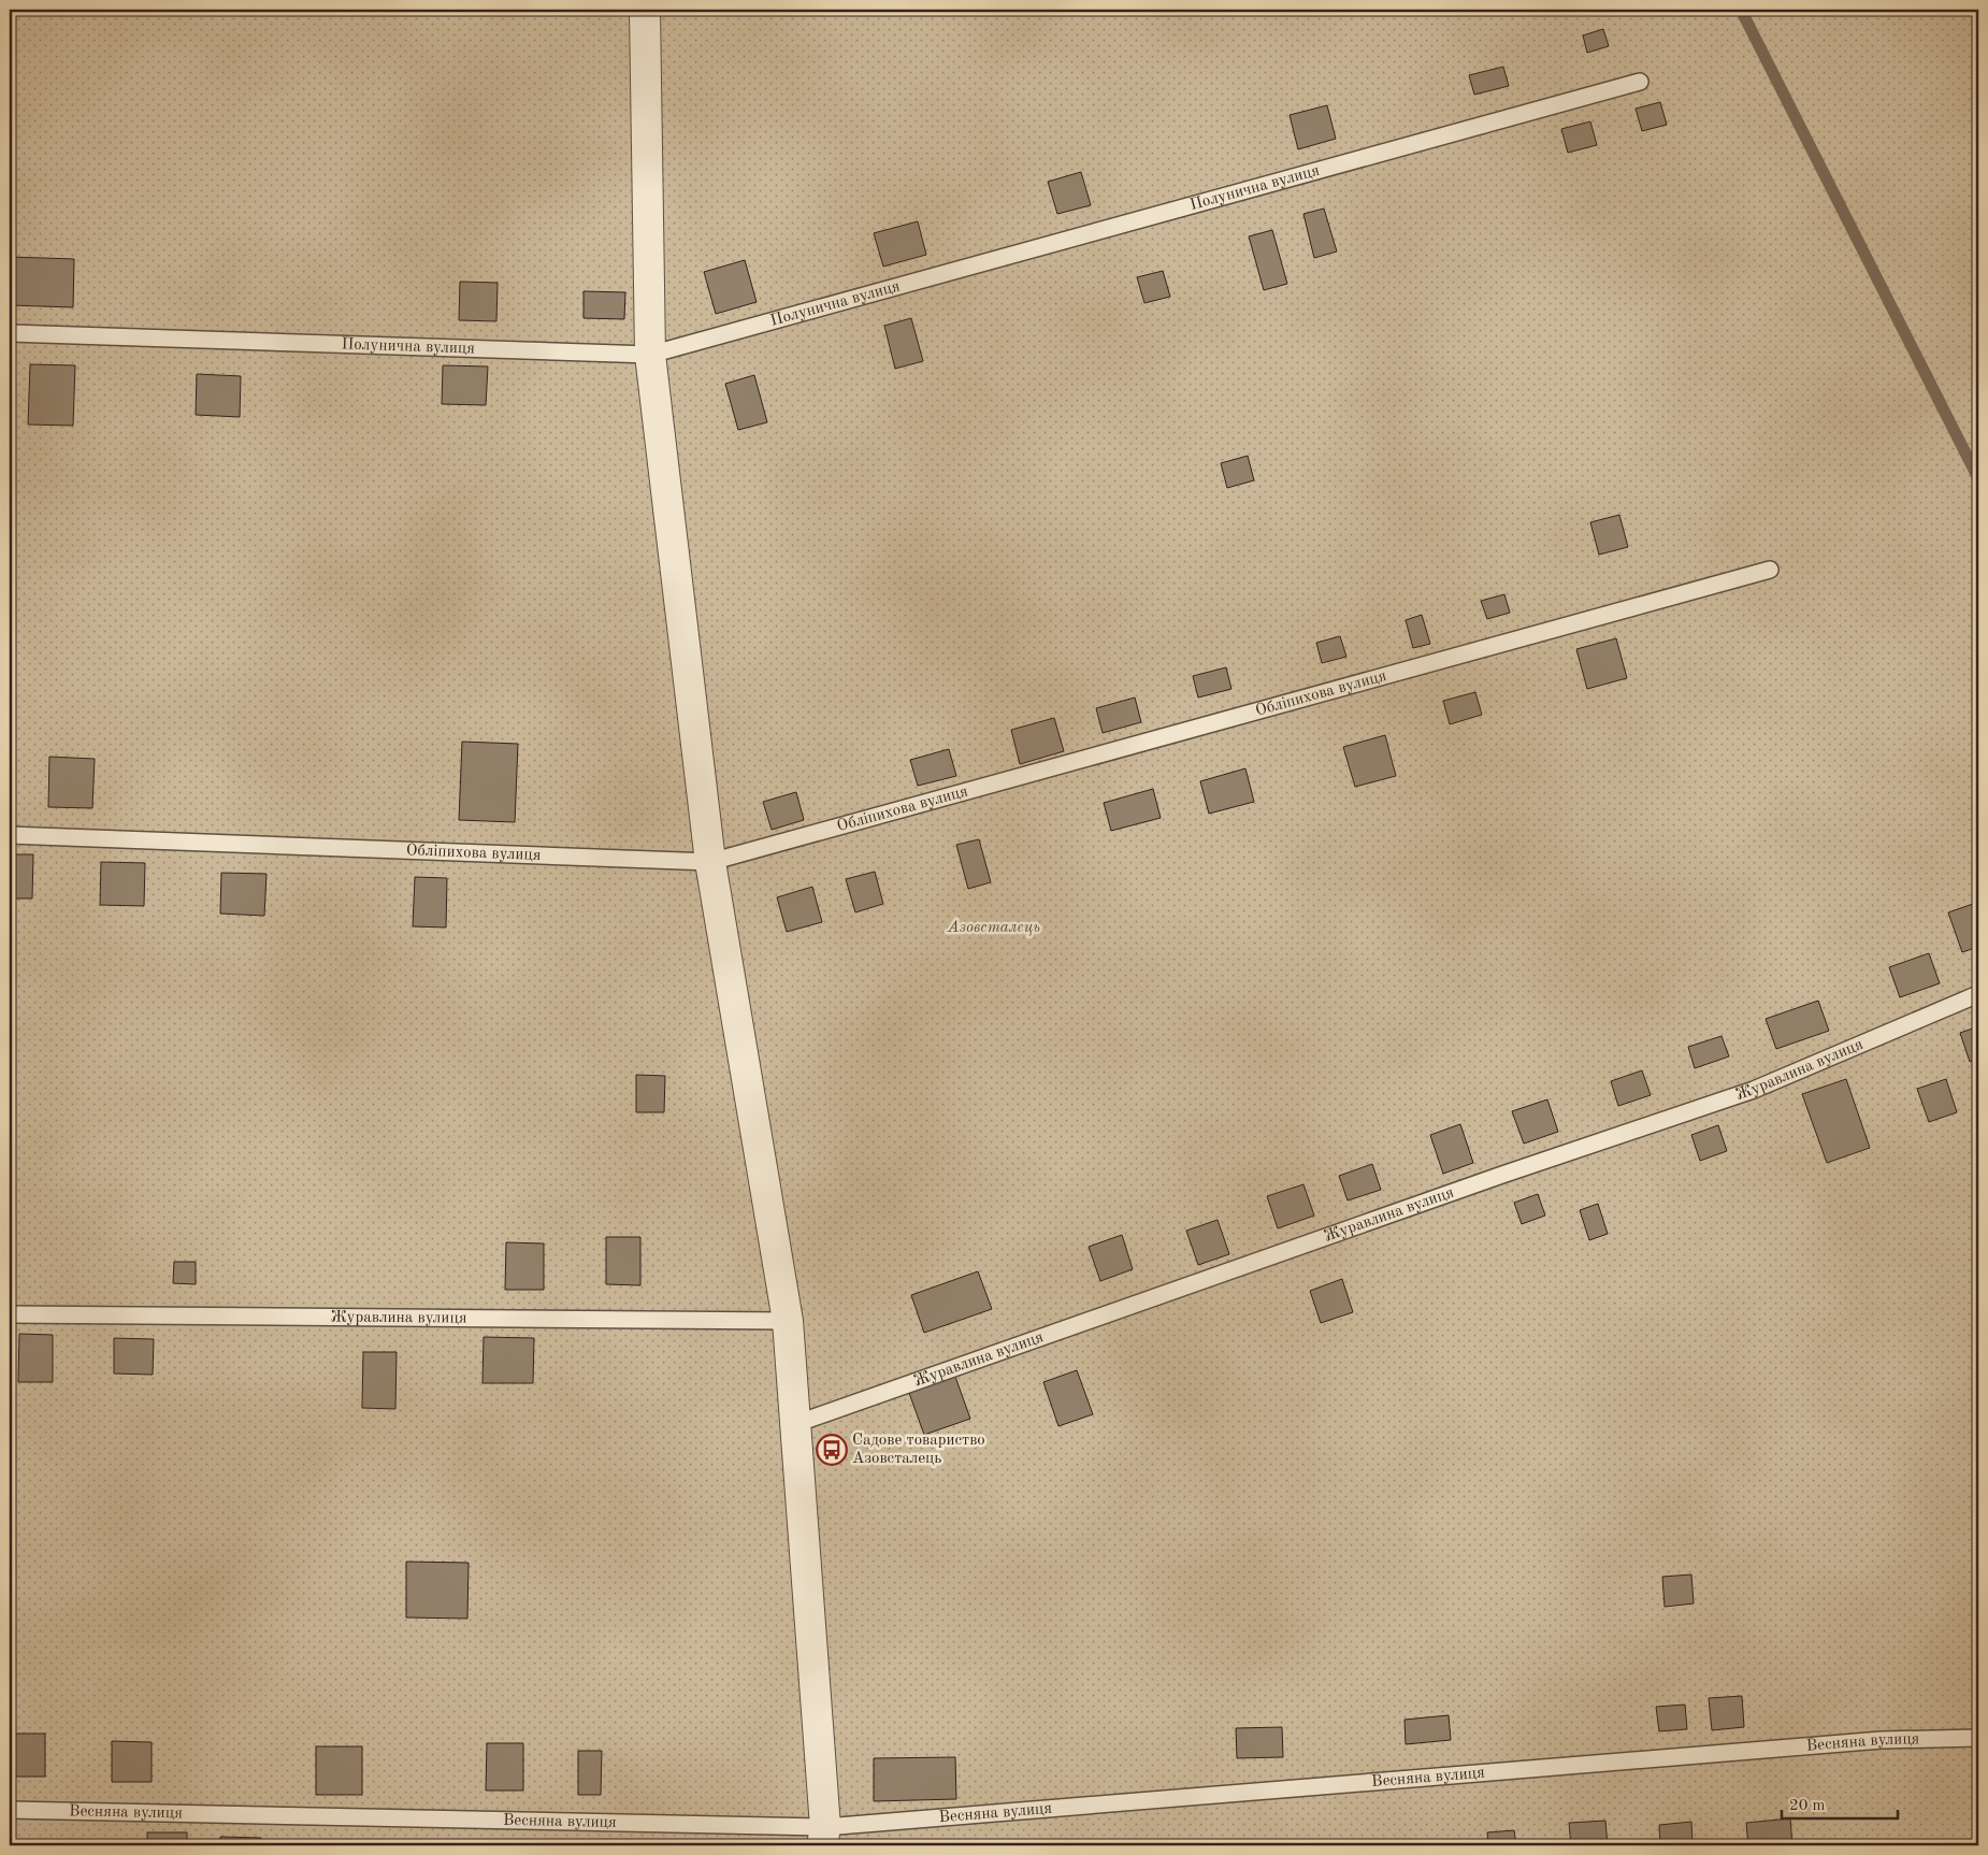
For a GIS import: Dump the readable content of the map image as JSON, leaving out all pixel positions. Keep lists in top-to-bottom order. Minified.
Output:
{"streets":{"lane":["Полунична вулиця","Обліпихова вулиця","Журавлина вулиця","Весняна вулиця"]},"parks":["Азовсталець"],"places":{"bus stop":["Садове товариство Азовсталець"]},"scale_bar":"20 m"}
